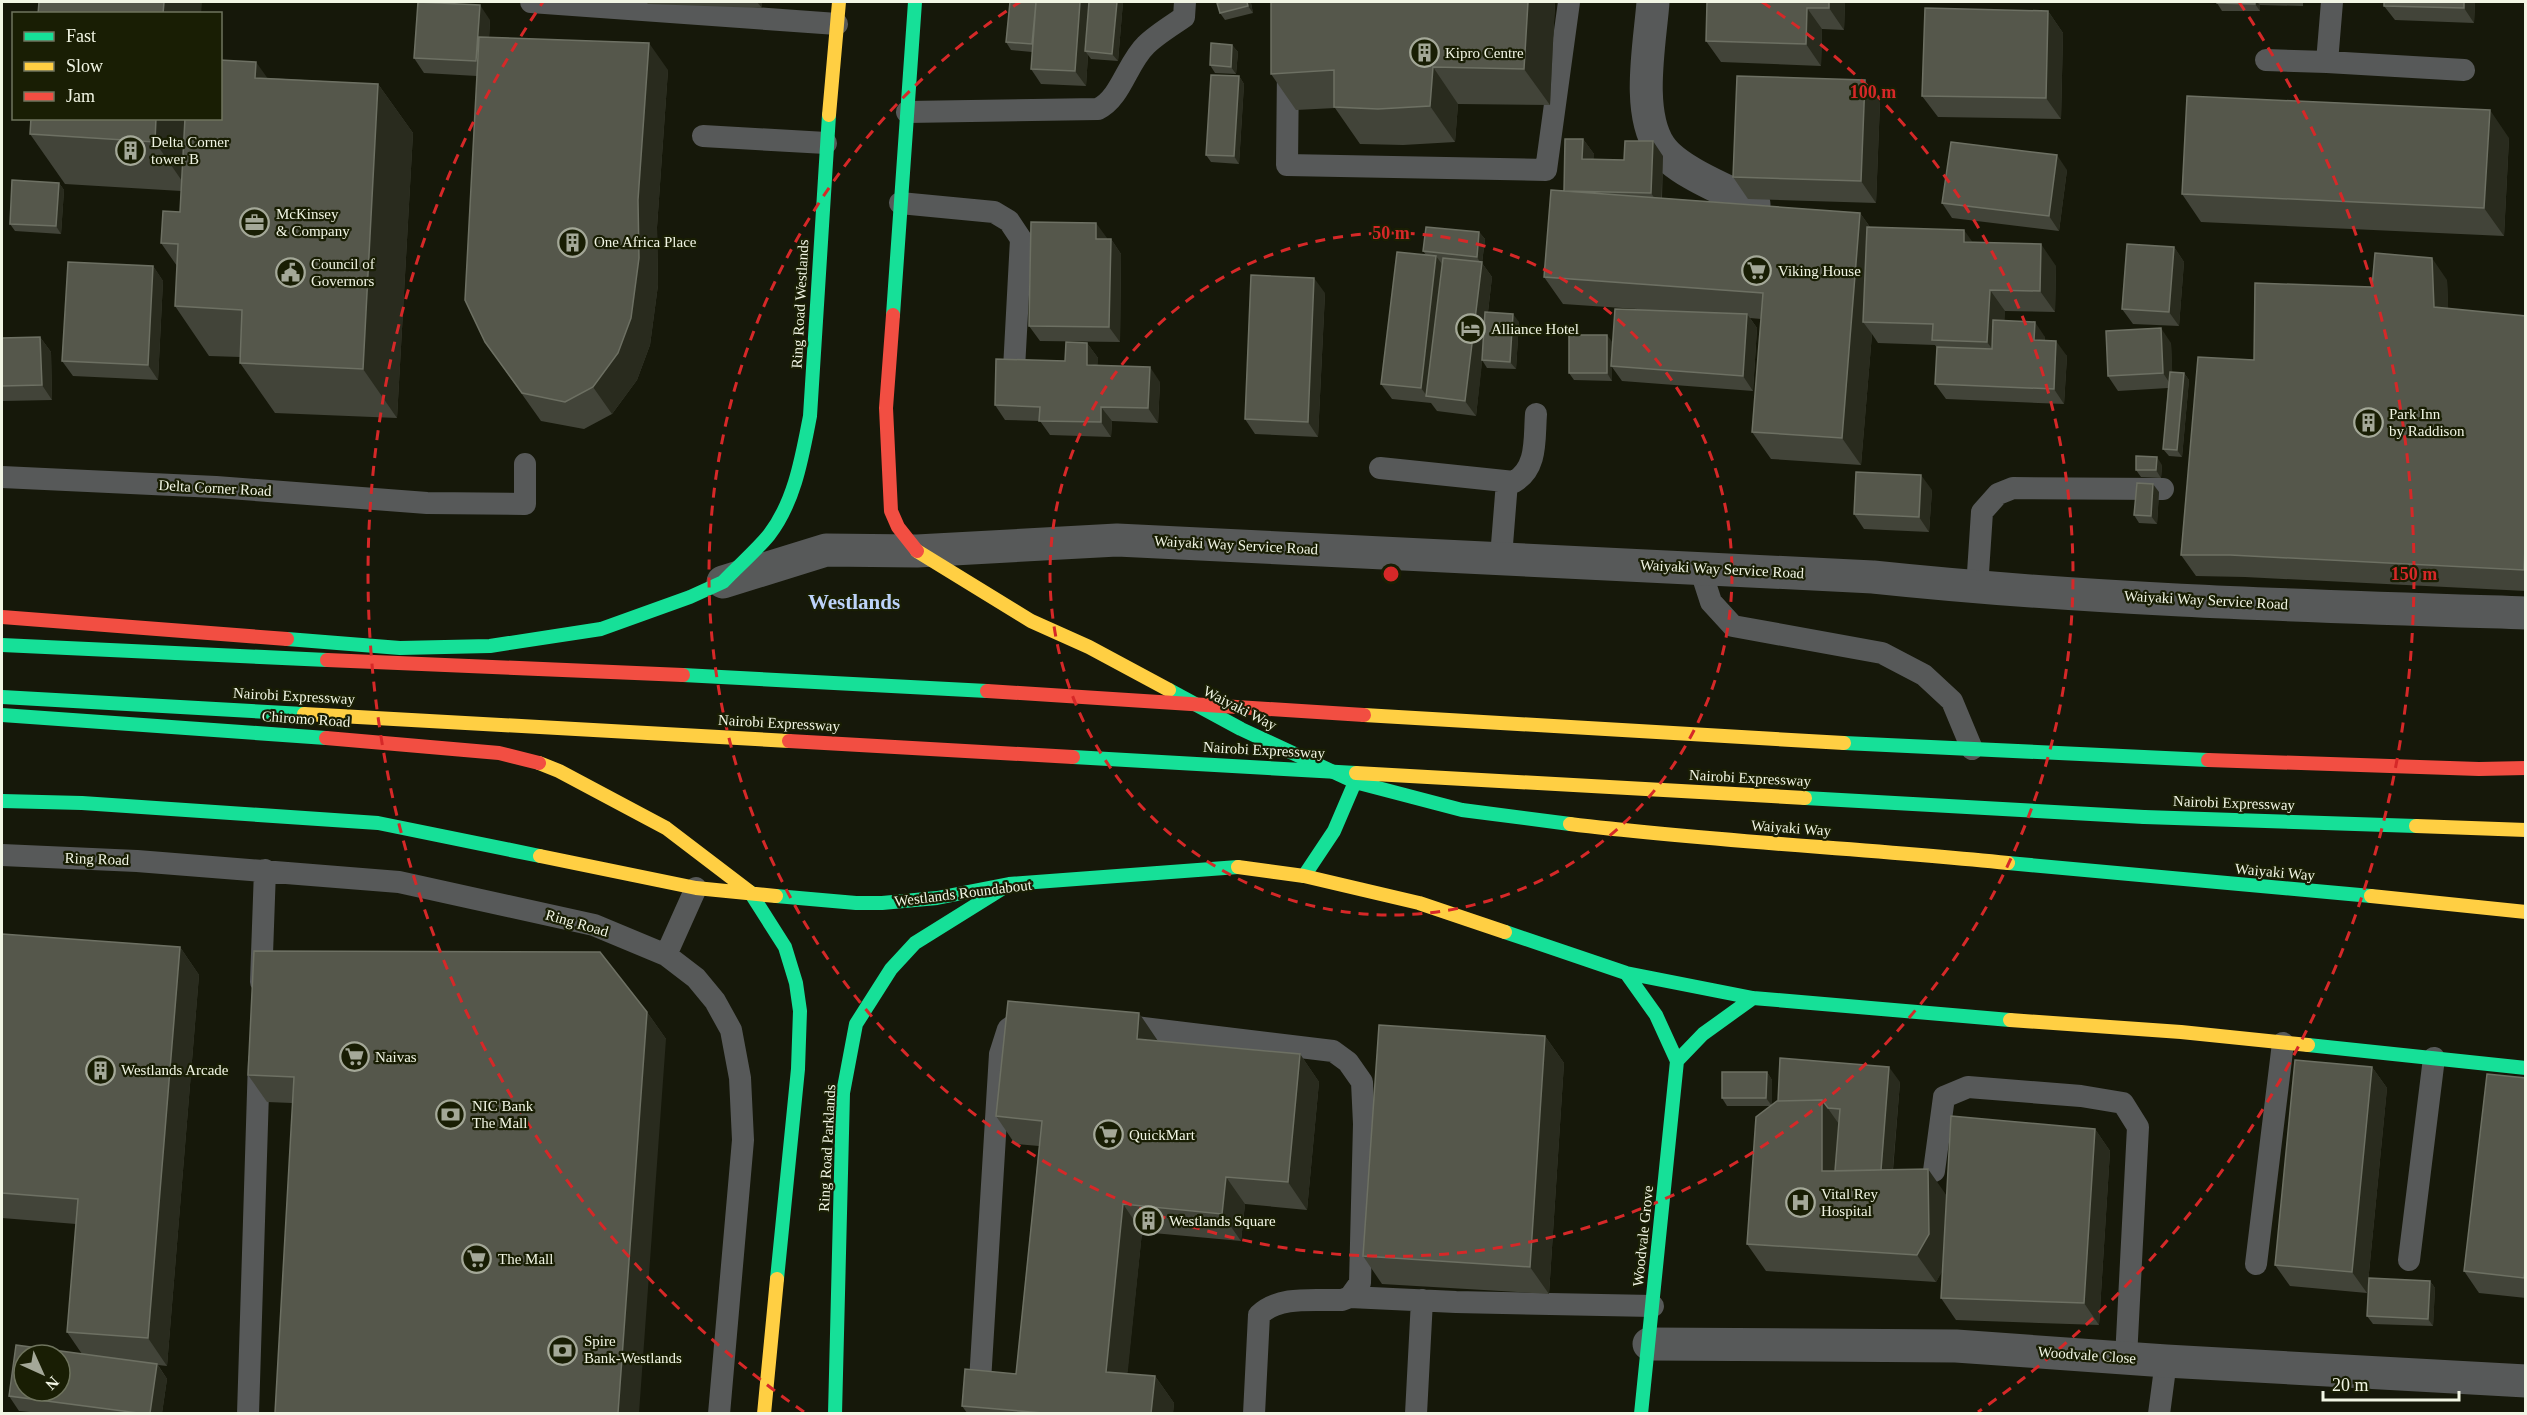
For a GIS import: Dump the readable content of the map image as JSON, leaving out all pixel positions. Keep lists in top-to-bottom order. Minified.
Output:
{"streets":{"main road":["Ring Road Westlands","Nairobi Expressway","Waiyaki Way","Chiromo Road","Westlands Roundabout","Ring Road Parklands","Woodvale Grove"],"street":["Waiyaki Way Service Road","Woodvale Close"],"lane":["Delta Corner Road","Ring Road"]},"crossings":[["Waiyaki Way Service Road","Waiyaki Way"],["Chiromo Road","Westlands Roundabout"],["Westlands Roundabout","Ring Road Parklands"],["Woodvale Grove","Woodvale Close"]],"districts":["Westlands"],"places":{"building":["Kipro Centre","Delta Corner tower B","One Africa Place","Park Inn by Raddison","Westlands Arcade","Westlands Square"],"office":["McKinsey & Company"],"supermarket":["Viking House","Naivas","QuickMart","The Mall"],"public building":["Council of Governors"],"hotel":["Alliance Hotel"],"bank":["NIC Bank The Mall","Spire Bank-Westlands"],"hospital":["Vital Rey Hospital"]},"legend":["Fast","Slow","Jam"],"scale_bar":"20 m","north":"bottom right","rings":["100 m","50 m","150 m"]}
